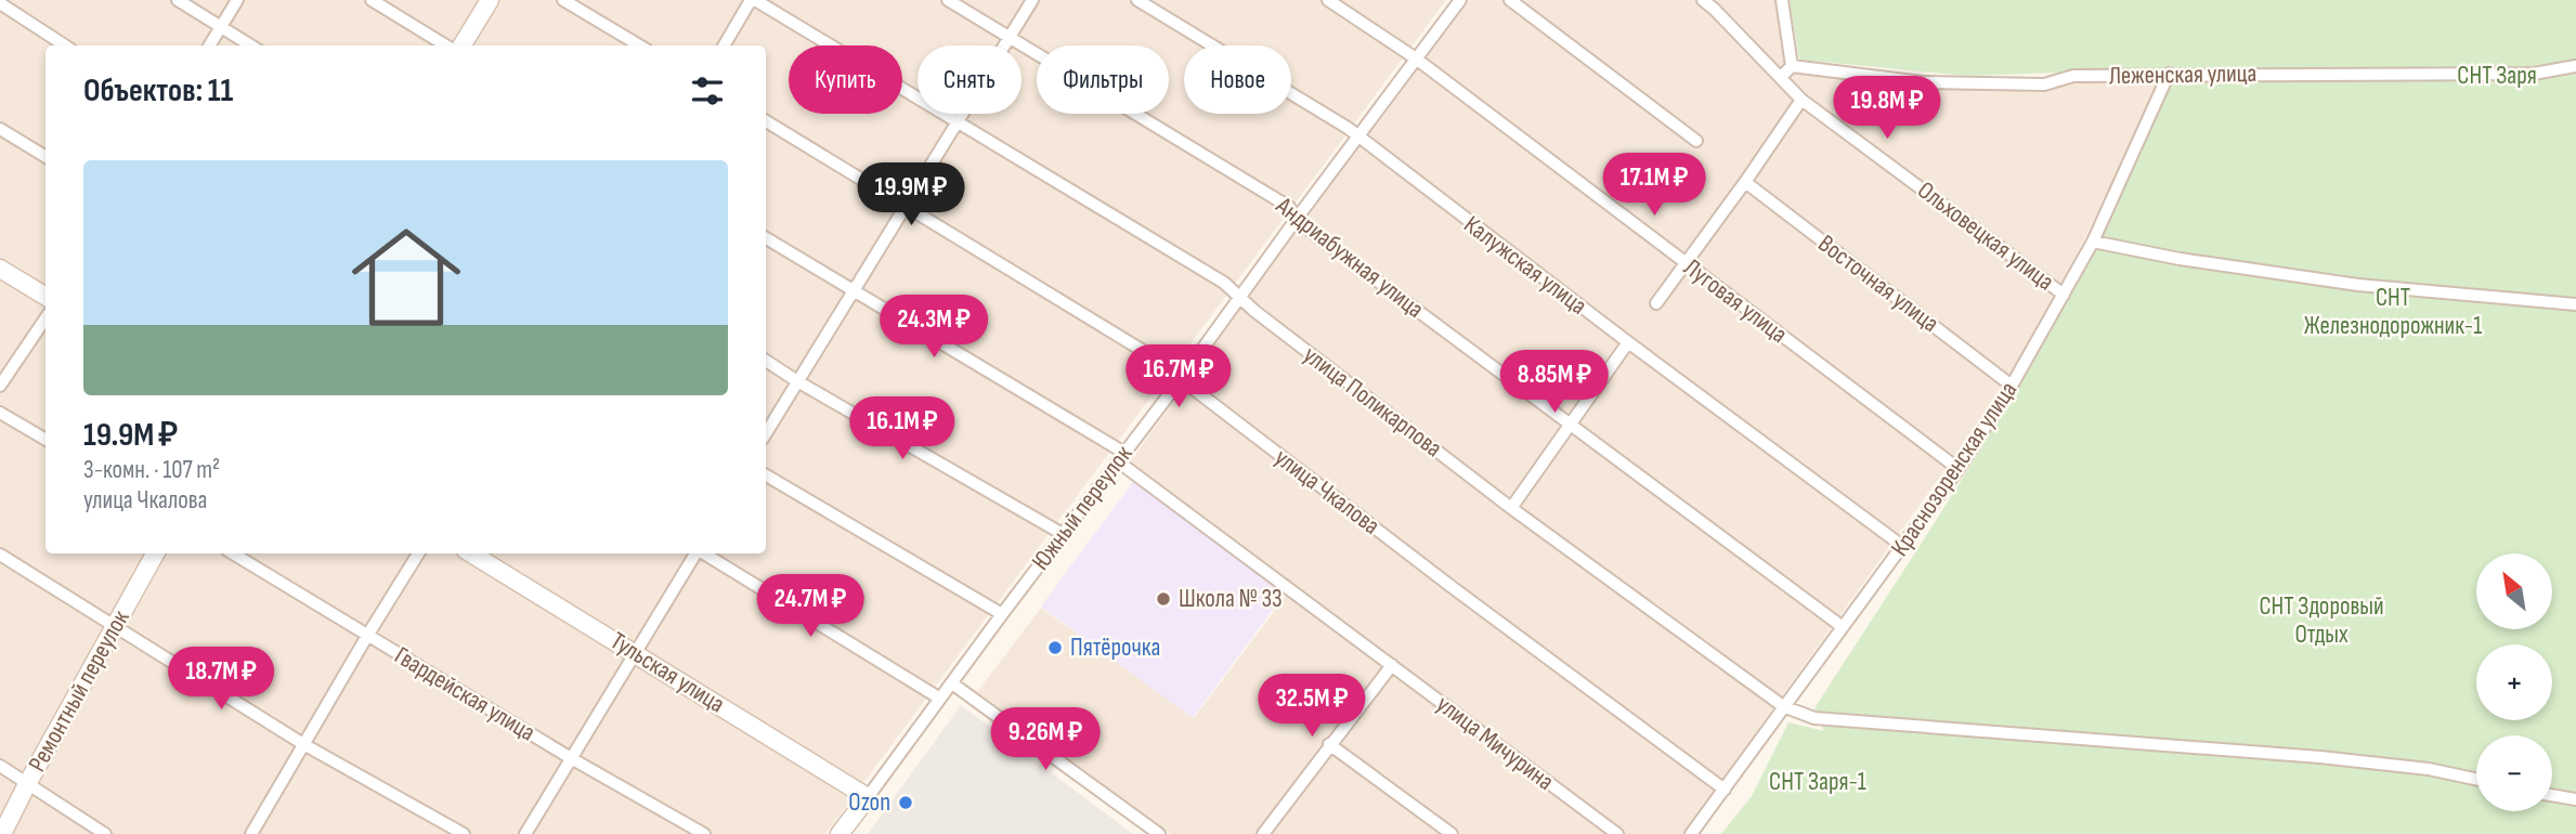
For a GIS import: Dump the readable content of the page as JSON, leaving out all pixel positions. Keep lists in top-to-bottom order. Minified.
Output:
{"streets":{"main road":["Южный переулок","Тульская улица","Ремонтный переулок"],"street":["Леженская улица","Ольховецкая улица","Андриабужная улица","Калужская улица","Восточная улица","Луговая улица","улица Поликарпова","Краснозоренская улица","улица Чкалова","Гвардейская улица","улица Мичурина"]},"crossings":[["Леженская улица","Краснозоренская улица"],["Ольховецкая улица","Краснозоренская улица"],["Андриабужная улица","Краснозоренская улица"],["Андриабужная улица","Южный переулок"],["Калужская улица","Краснозоренская улица"],["Калужская улица","Южный переулок"],["Восточная улица","Краснозоренская улица"],["Луговая улица","Краснозоренская улица"],["Луговая улица","Южный переулок"],["улица Поликарпова","Краснозоренская улица"],["улица Поликарпова","Южный переулок"],["Краснозоренская улица","улица Чкалова"],["улица Чкалова","Южный переулок"],["Южный переулок","Тульская улица"],["Южный переулок","улица Мичурина"]],"parks":["СНТ Заря","СНТ Железнодорожник-1","СНТ Здоровый Отдых","СНТ Заря-1"],"places":["Школа № 33","Пятёрочка","Ozon"],"north":"top left","page":{"chip":["Купить","Снять","Фильтры","Новое"],"heading":"Объектов: 11","price":["19.8M ₽","17.1M ₽","19.9M ₽","24.3M ₽","16.7M ₽","8.85M ₽","16.1M ₽","24.7M ₽","18.7M ₽","32.5M ₽","9.26M ₽"],"list":[{"name":"19.9M ₽","note":"3-комн. · 107 m² · улица Чкалова"}],"map_buttons":["+","−"]}}
